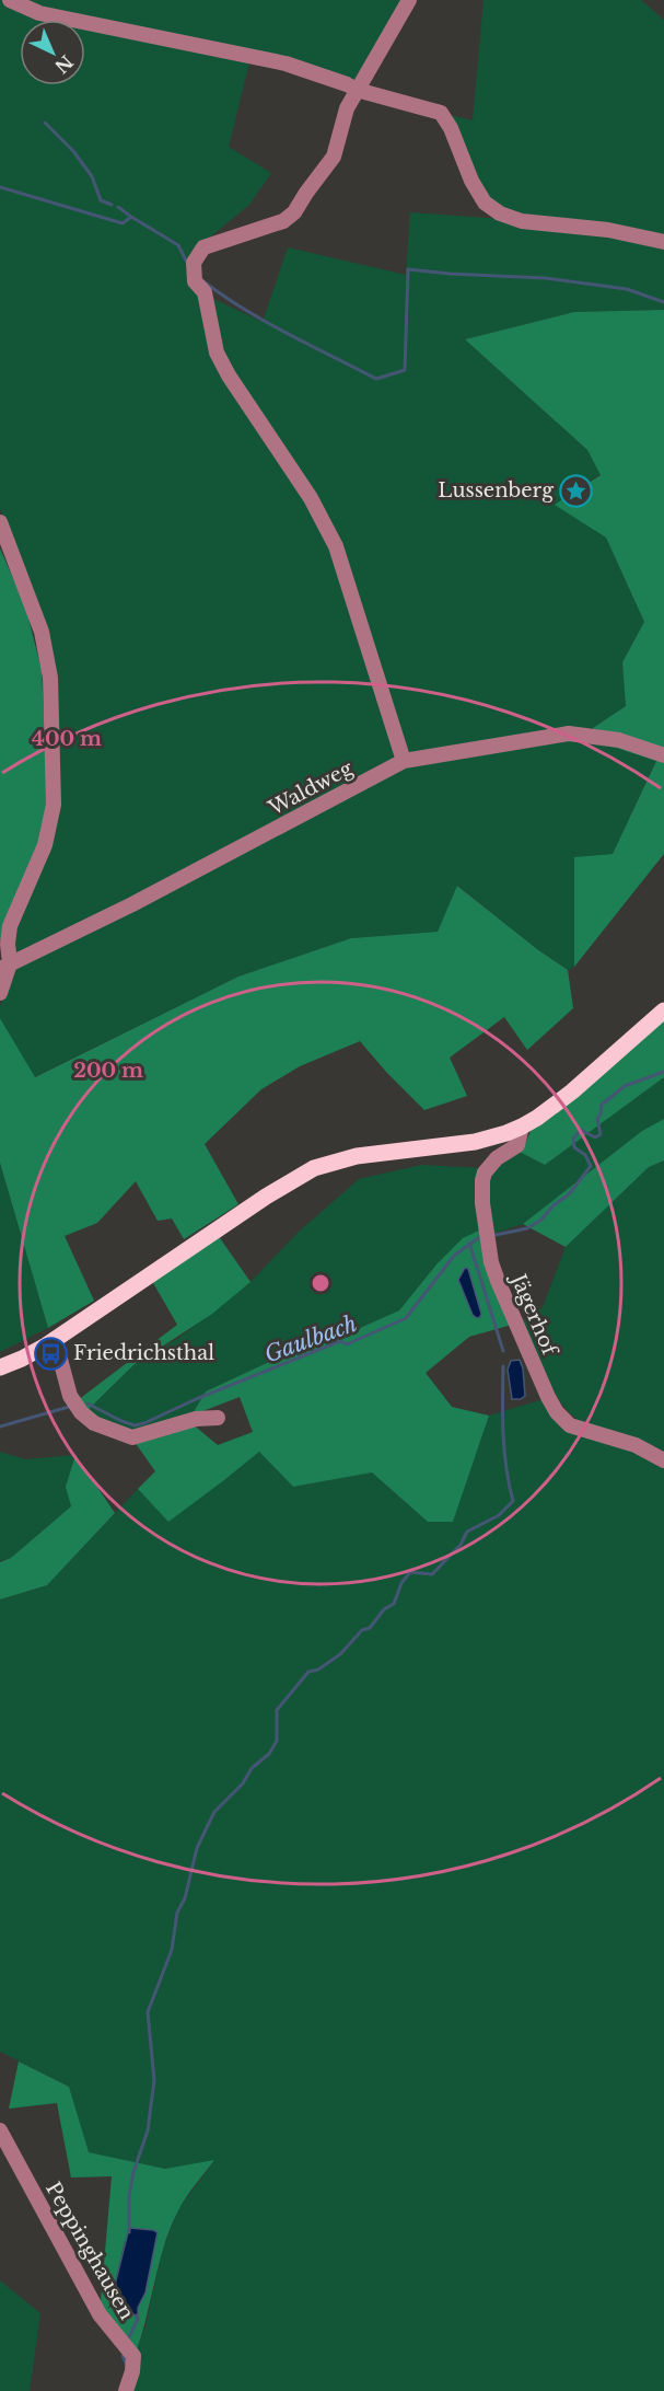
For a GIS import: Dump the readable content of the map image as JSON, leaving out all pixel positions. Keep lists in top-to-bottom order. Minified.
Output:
{"streets":{"street":["Waldweg","Jägerhof","Peppinghausen"]},"water":["Gaulbach"],"places":{"place":["Lussenberg"],"bus stop":["Friedrichsthal"]},"north":"bottom right","rings":["400 m","200 m"]}
